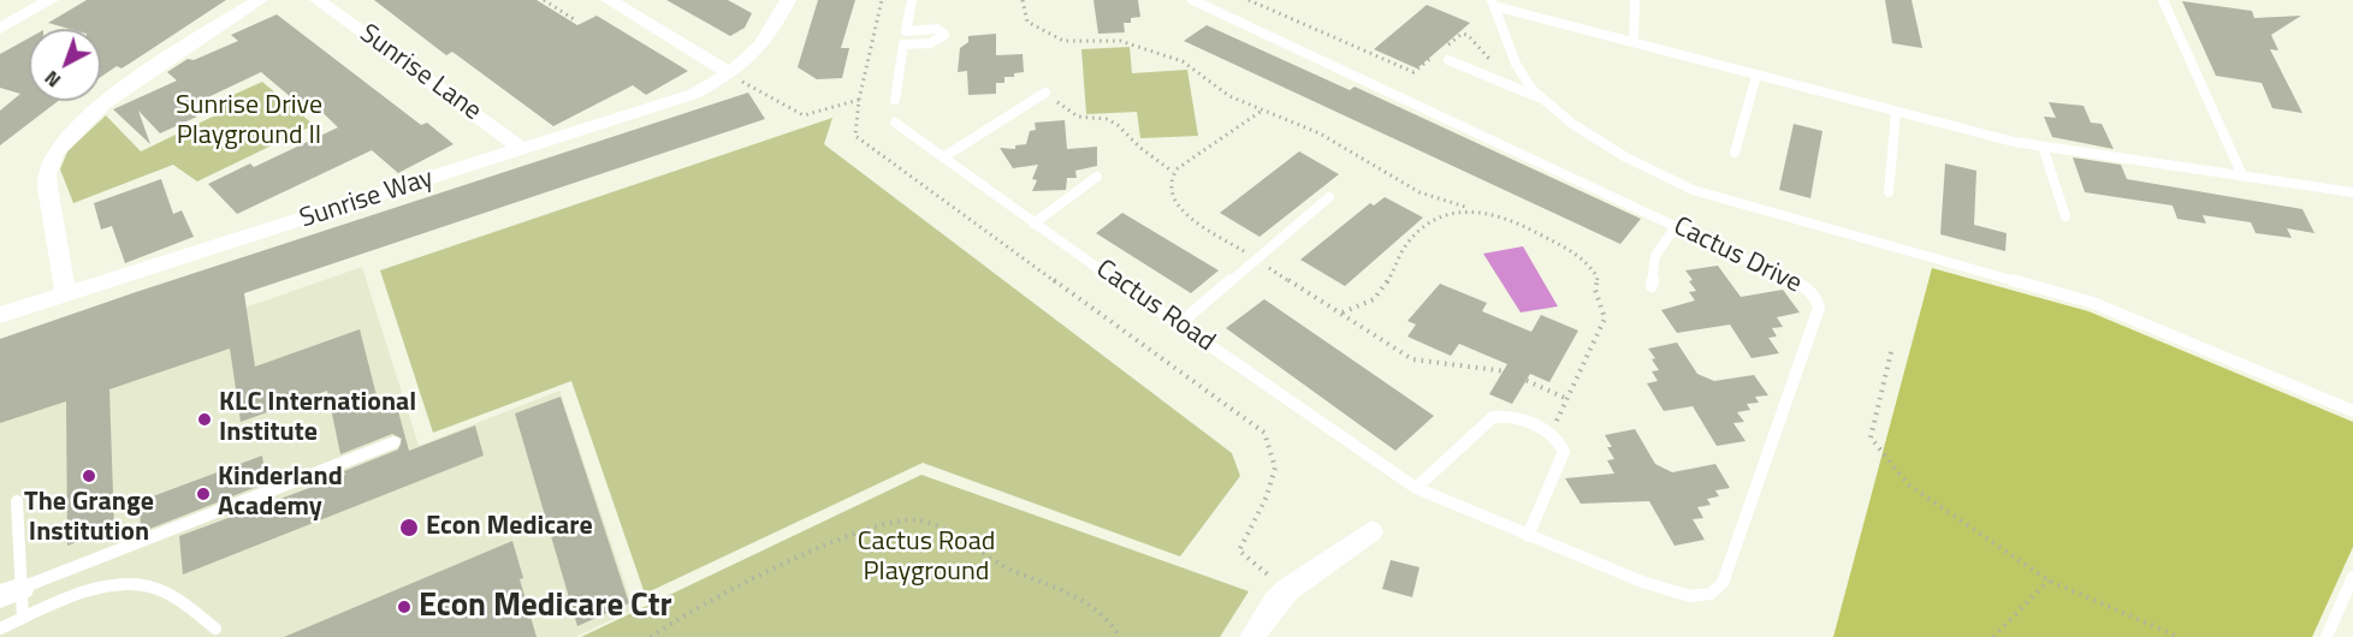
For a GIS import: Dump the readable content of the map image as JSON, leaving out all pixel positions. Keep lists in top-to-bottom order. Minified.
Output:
{"streets":{"street":["Sunrise Lane","Sunrise Way"],"lane":["Cactus Drive","Cactus Road"]},"crossings":[["Sunrise Lane","Sunrise Way"],["Cactus Drive","Cactus Road"]],"parks":["Sunrise Drive Playground II","Cactus Road Playground"],"places":["KLC International Institute","The Grange Institution","Kinderland Academy","Econ Medicare","Econ Medicare Ctr"],"north":"bottom left"}
